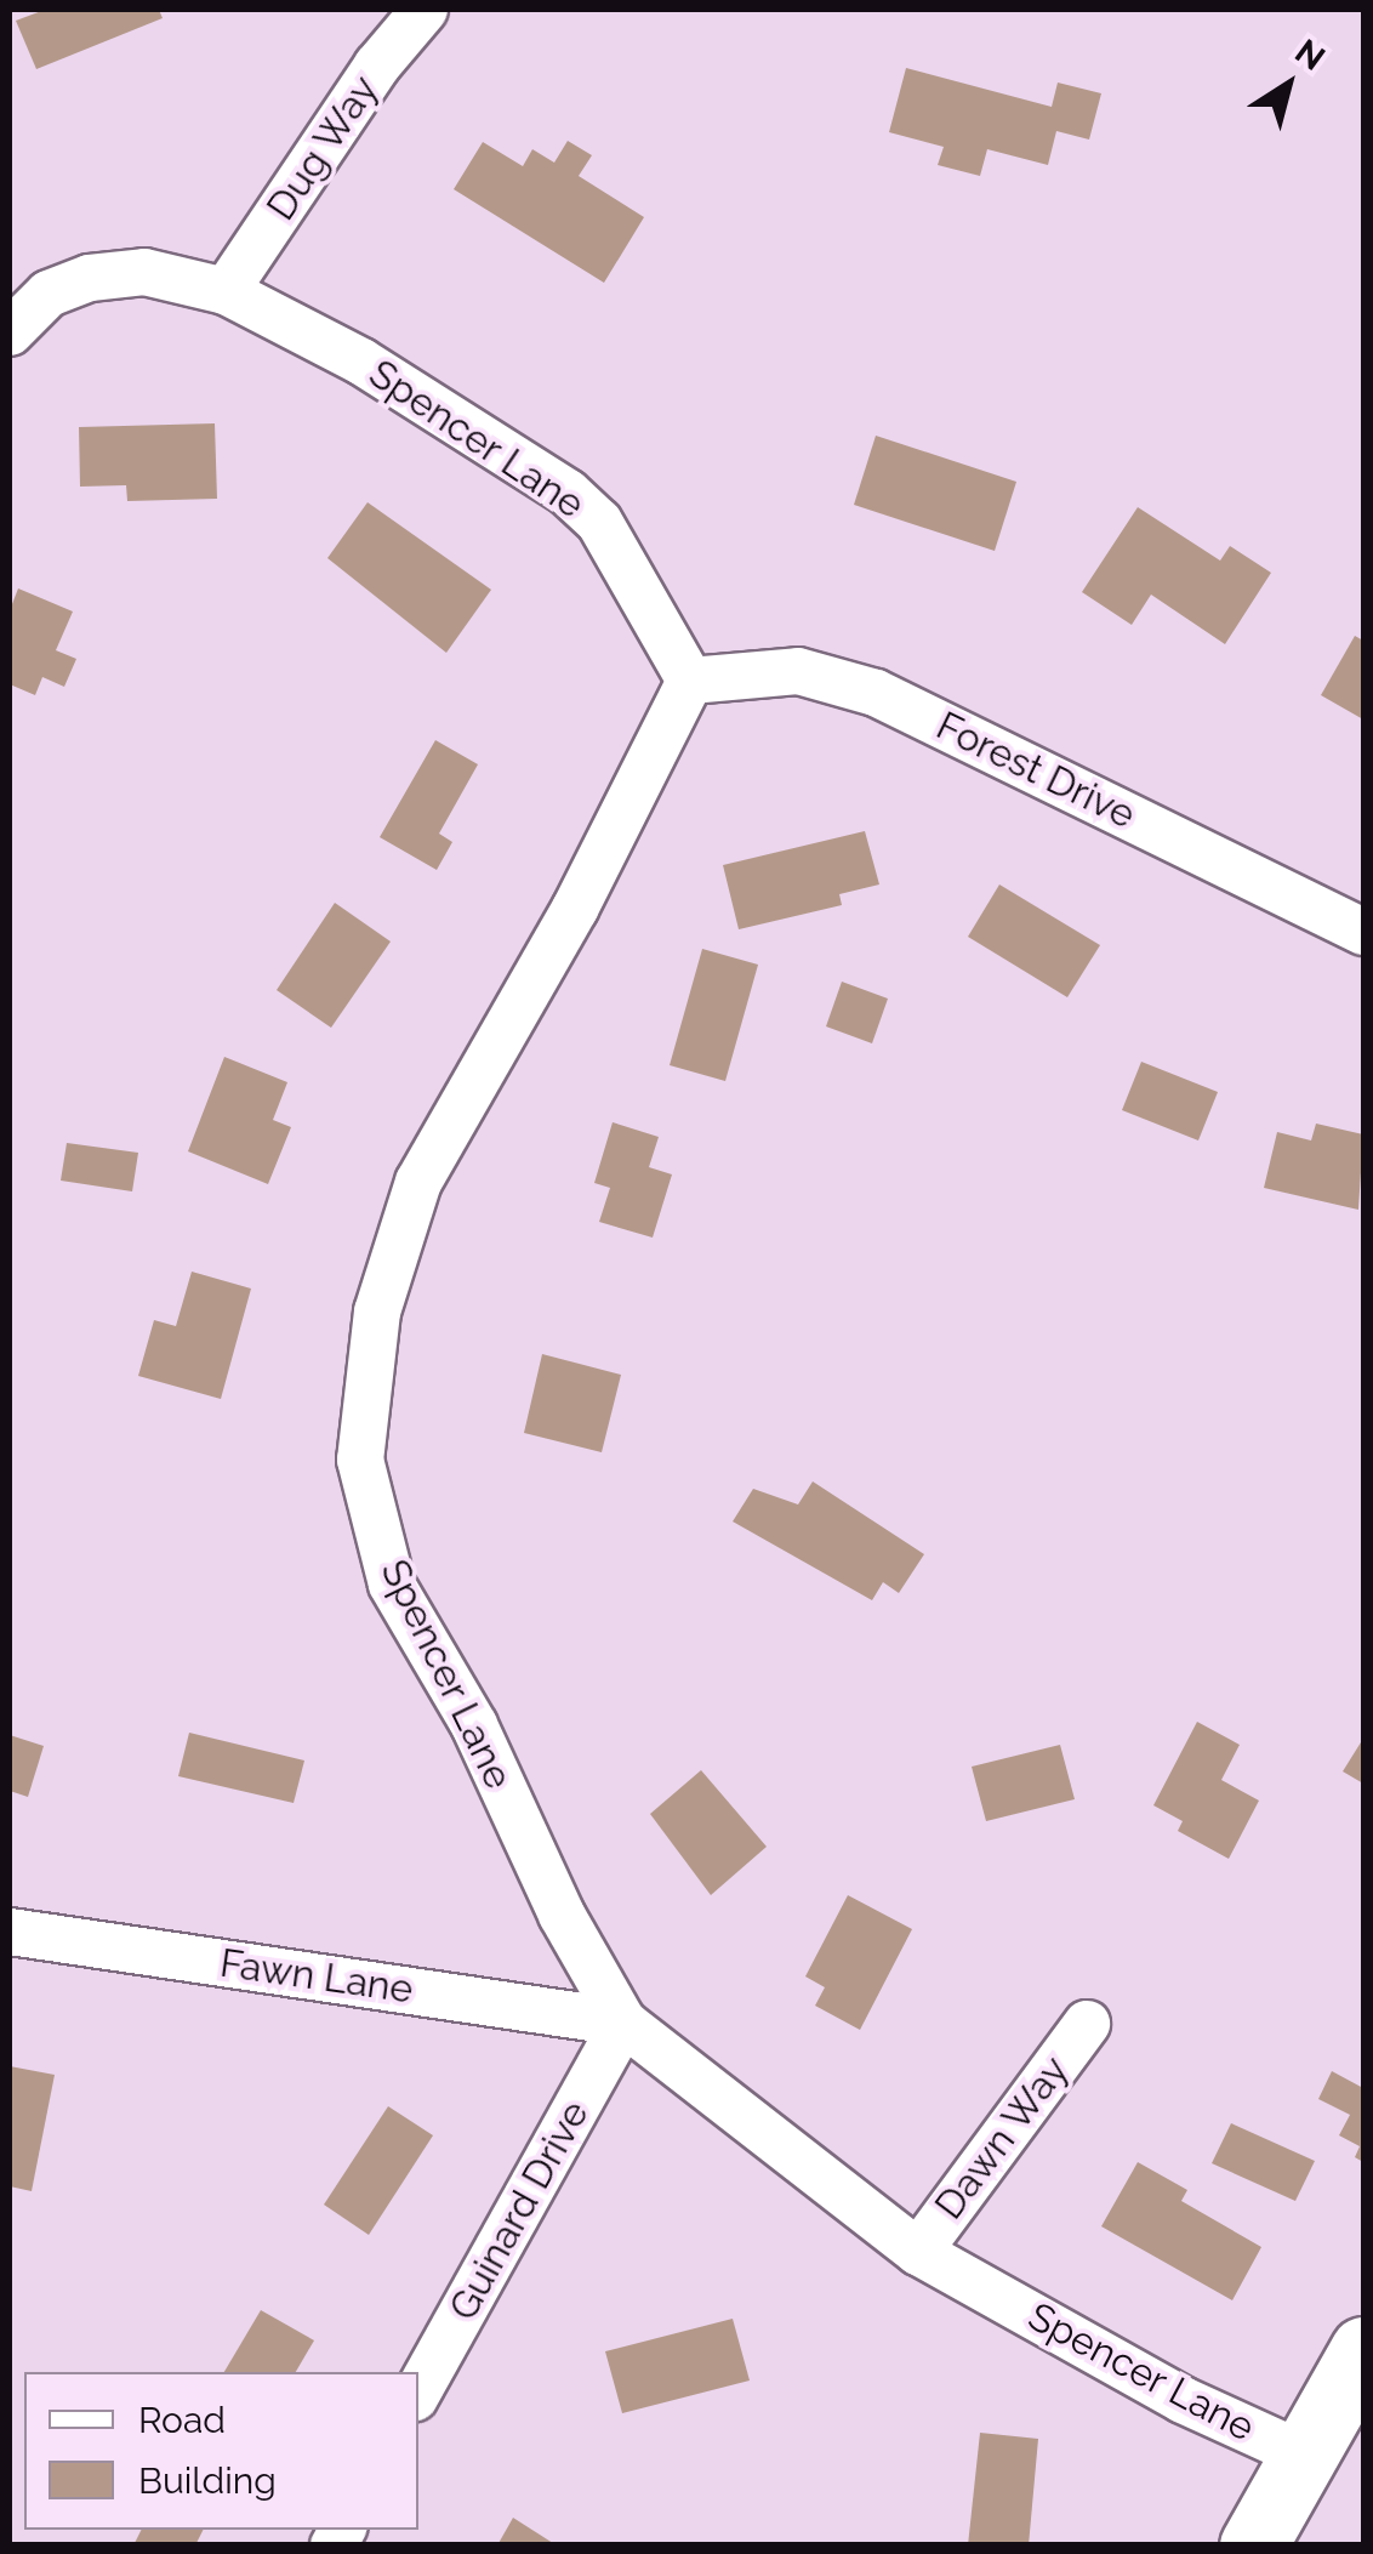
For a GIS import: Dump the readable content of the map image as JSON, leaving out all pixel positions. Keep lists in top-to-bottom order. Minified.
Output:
{"streets":{"street":["Dug Way","Spencer Lane","Forest Drive","Fawn Lane","Dawn Way","Guinard Drive"]},"crossings":[["Dug Way","Spencer Lane"],["Spencer Lane","Forest Drive"],["Spencer Lane","Fawn Lane"],["Spencer Lane","Dawn Way"],["Spencer Lane","Guinard Drive"],["Fawn Lane","Guinard Drive"]],"legend":["Road","Building"],"north":"top right"}
